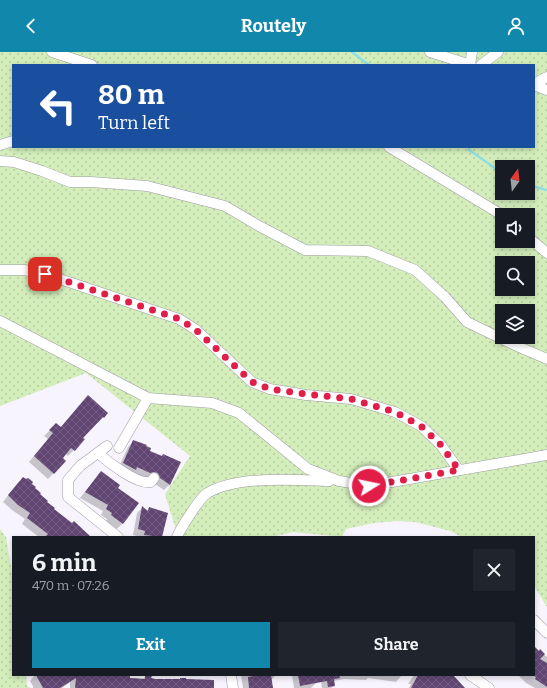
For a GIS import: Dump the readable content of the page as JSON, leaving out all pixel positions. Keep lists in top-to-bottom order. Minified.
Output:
{"north":"top","page":{"header":"Routely","turn":["80 m","Turn left"],"heading":["6 min","470 m · 07:26"],"buttons":["Exit","Share"]}}
